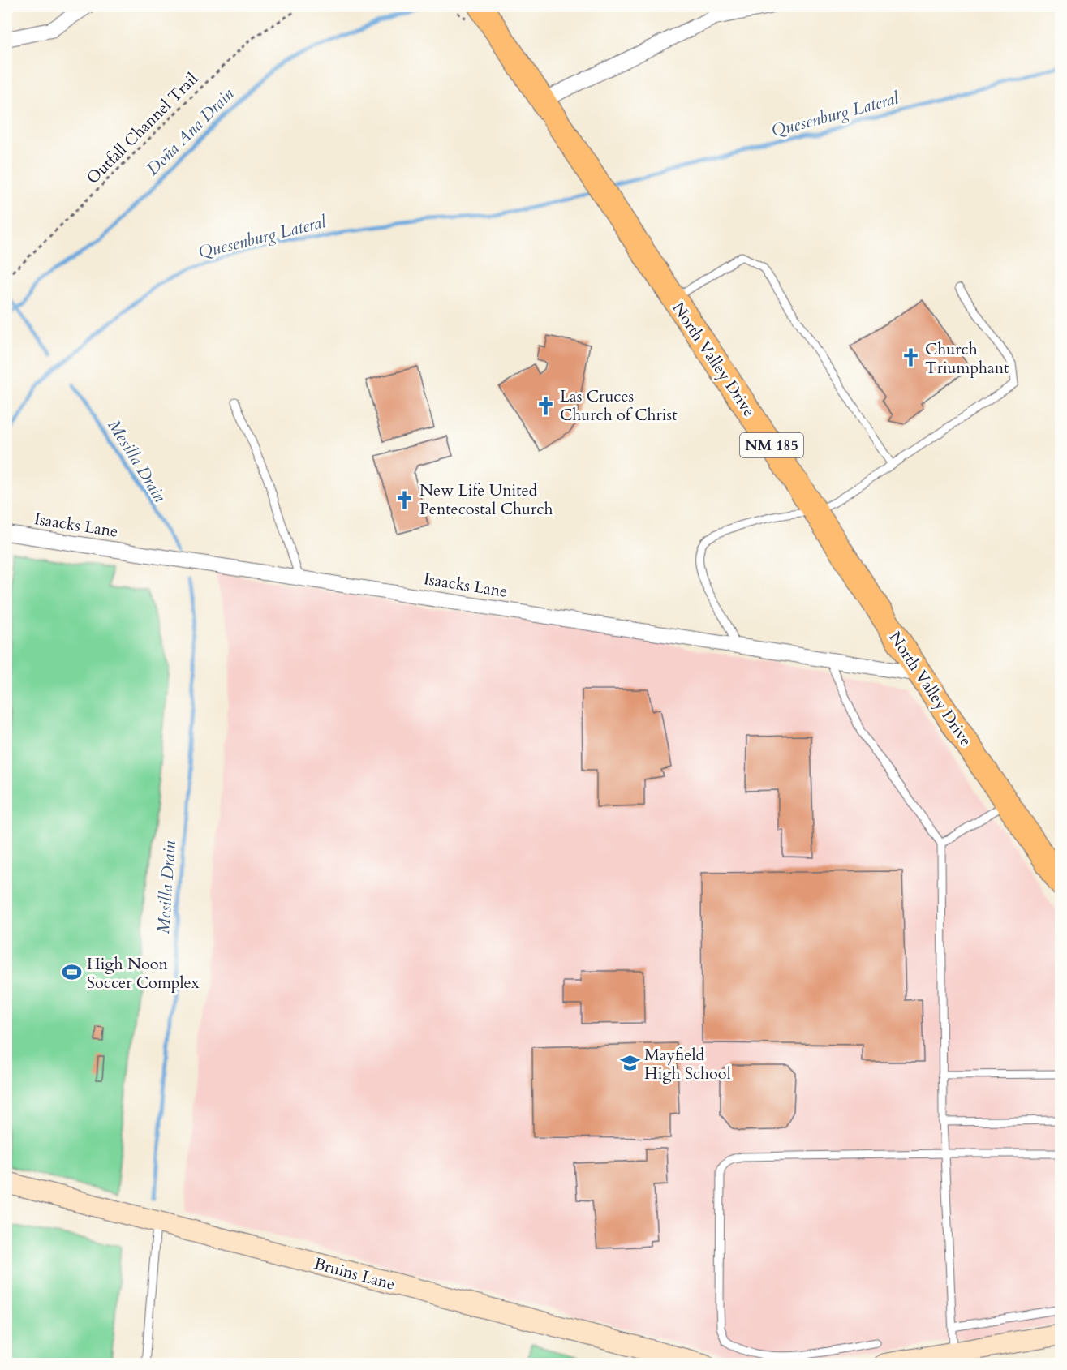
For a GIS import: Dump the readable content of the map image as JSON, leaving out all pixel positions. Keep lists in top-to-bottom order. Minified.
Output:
{"streets":{"main road":["North Valley Drive","NM 185"],"street":["Isaacks Lane","Bruins Lane"],"path":["Outfall Channel Trail"]},"crossings":[["North Valley Drive","Isaacks Lane"]],"water":["Quesenburg Lateral","Doña Ana Drain","Mesilla Drain"],"places":{"church":["Church Triumphant","Las Cruces Church of Christ","New Life United Pentecostal Church"],"sports":["High Noon Soccer Complex"],"school or university":["Mayfield High School"]}}
